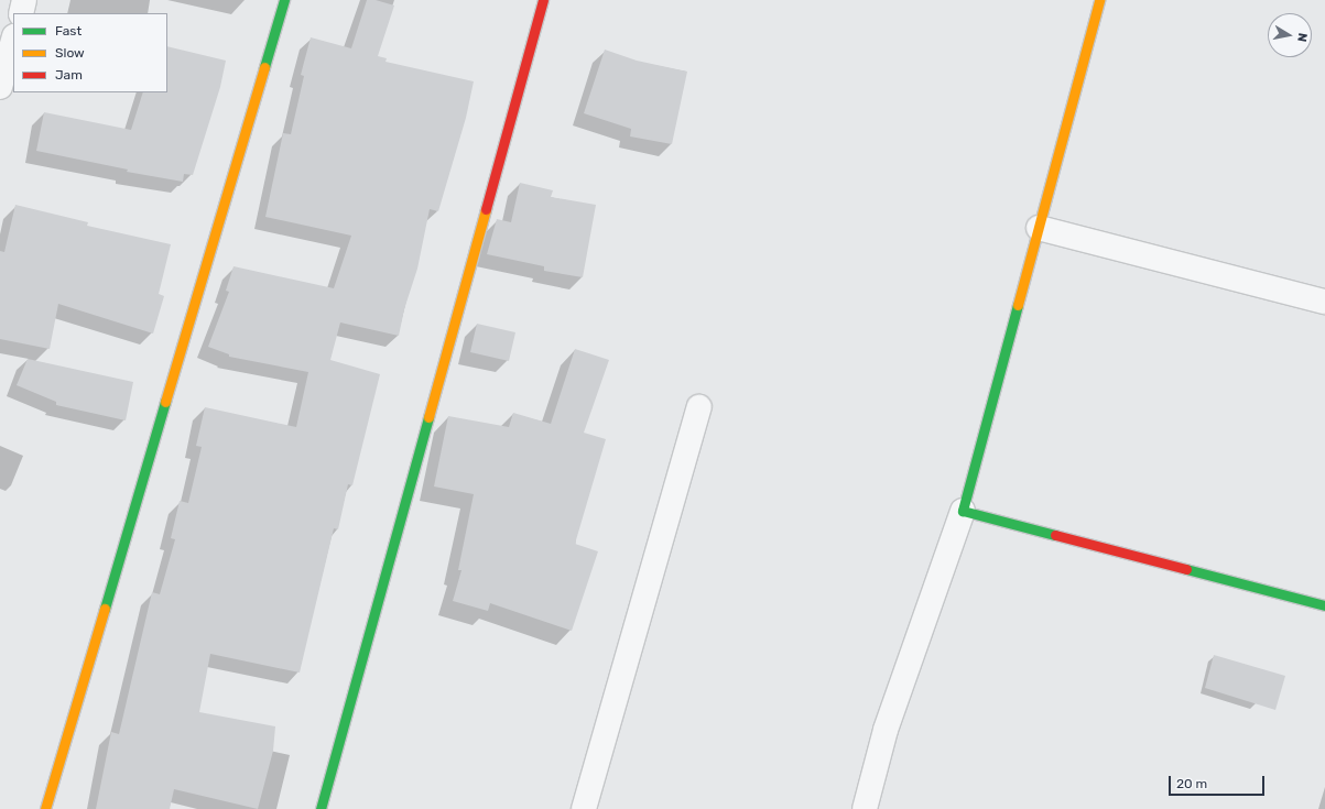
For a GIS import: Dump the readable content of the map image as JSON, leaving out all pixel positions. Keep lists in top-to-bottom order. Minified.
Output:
{"legend":["Fast","Slow","Jam"],"scale_bar":"20 m","north":"right"}
